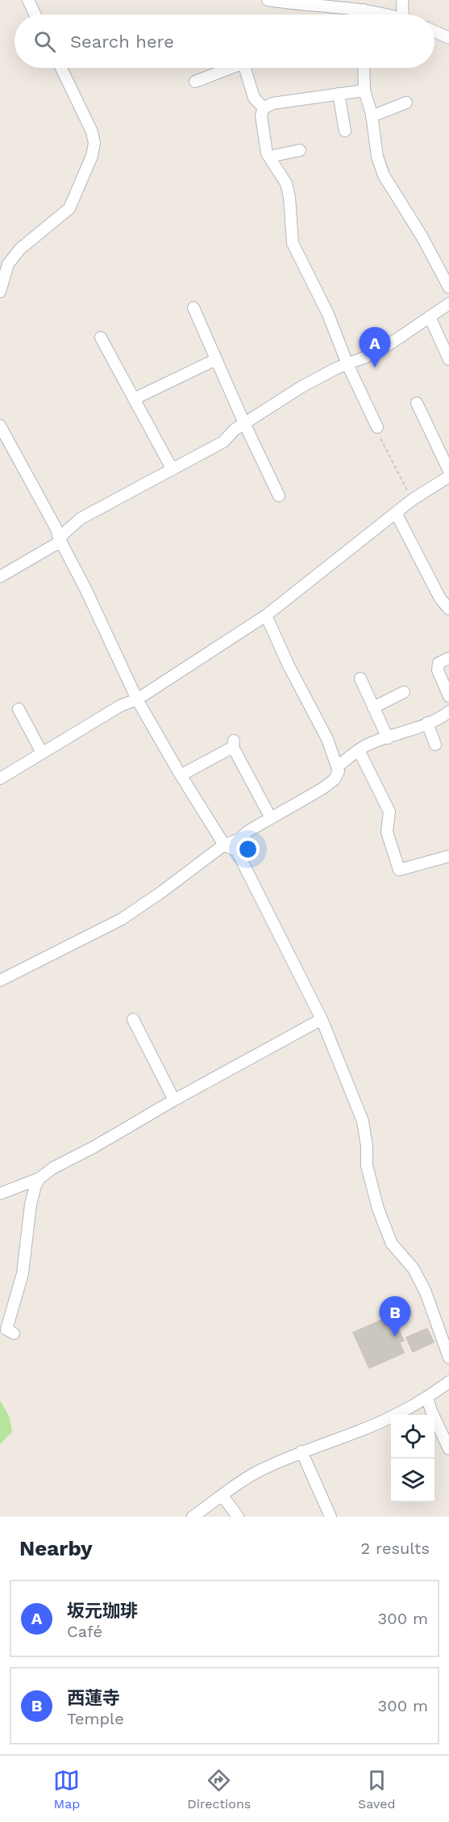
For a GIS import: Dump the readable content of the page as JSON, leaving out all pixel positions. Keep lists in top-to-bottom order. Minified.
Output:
{"page":{"search":"Search here","pins":["A","B"],"heading":["Nearby","2 results"],"list":[{"mark":"A","name":"坂元珈琲","note":"Café","value":"300 m"},{"mark":"B","name":"西蓮寺","note":"Temple","value":"300 m"}],"nav":["Map","Directions","Saved"]}}
